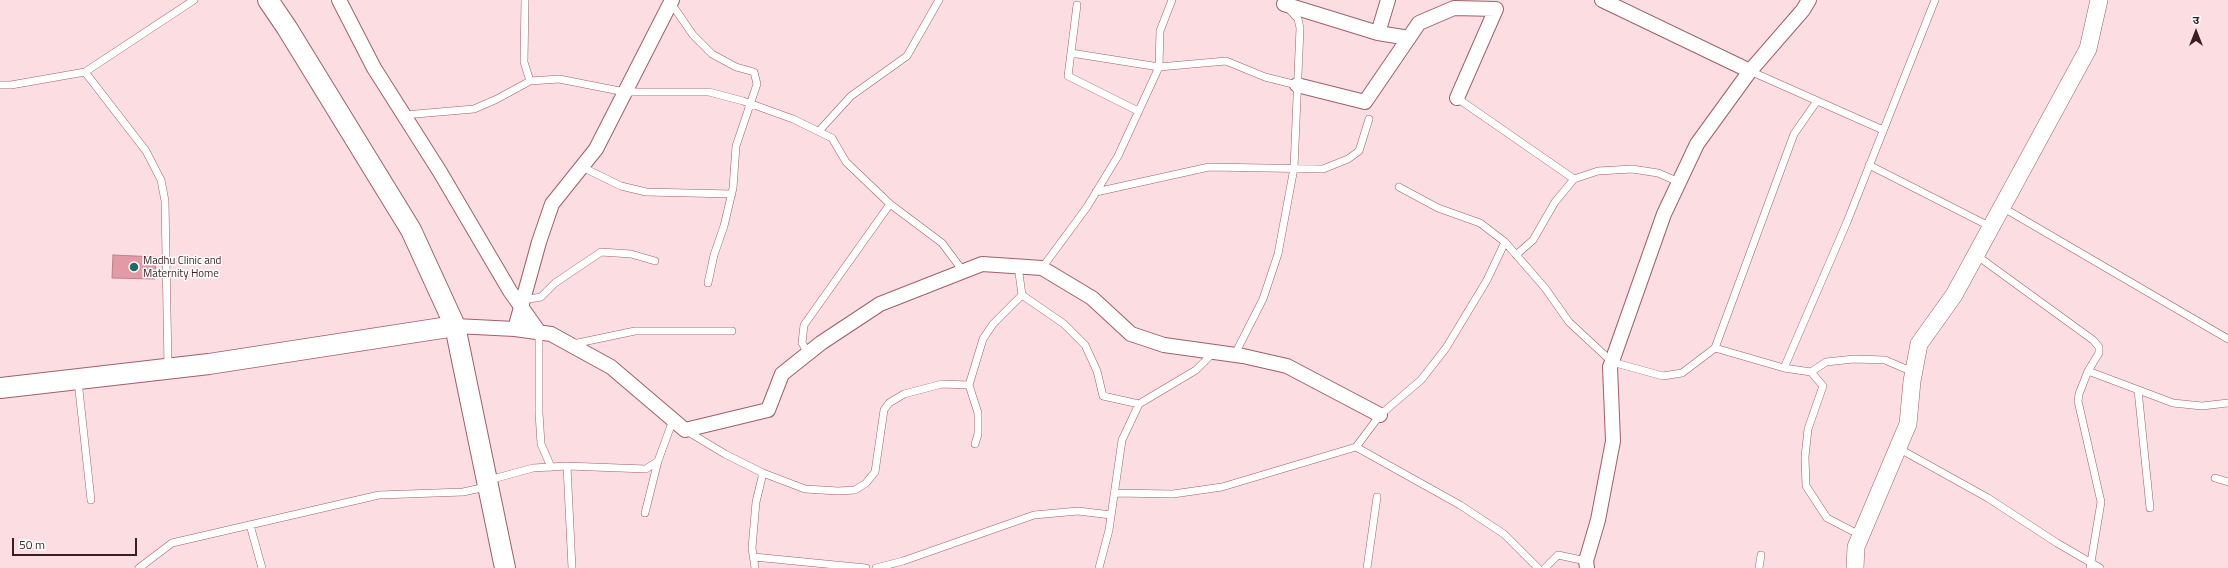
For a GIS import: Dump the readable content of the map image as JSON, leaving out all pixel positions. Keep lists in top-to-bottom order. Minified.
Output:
{"places":["Madhu Clinic and Maternity Home"],"scale_bar":"50 m","north":"top"}
